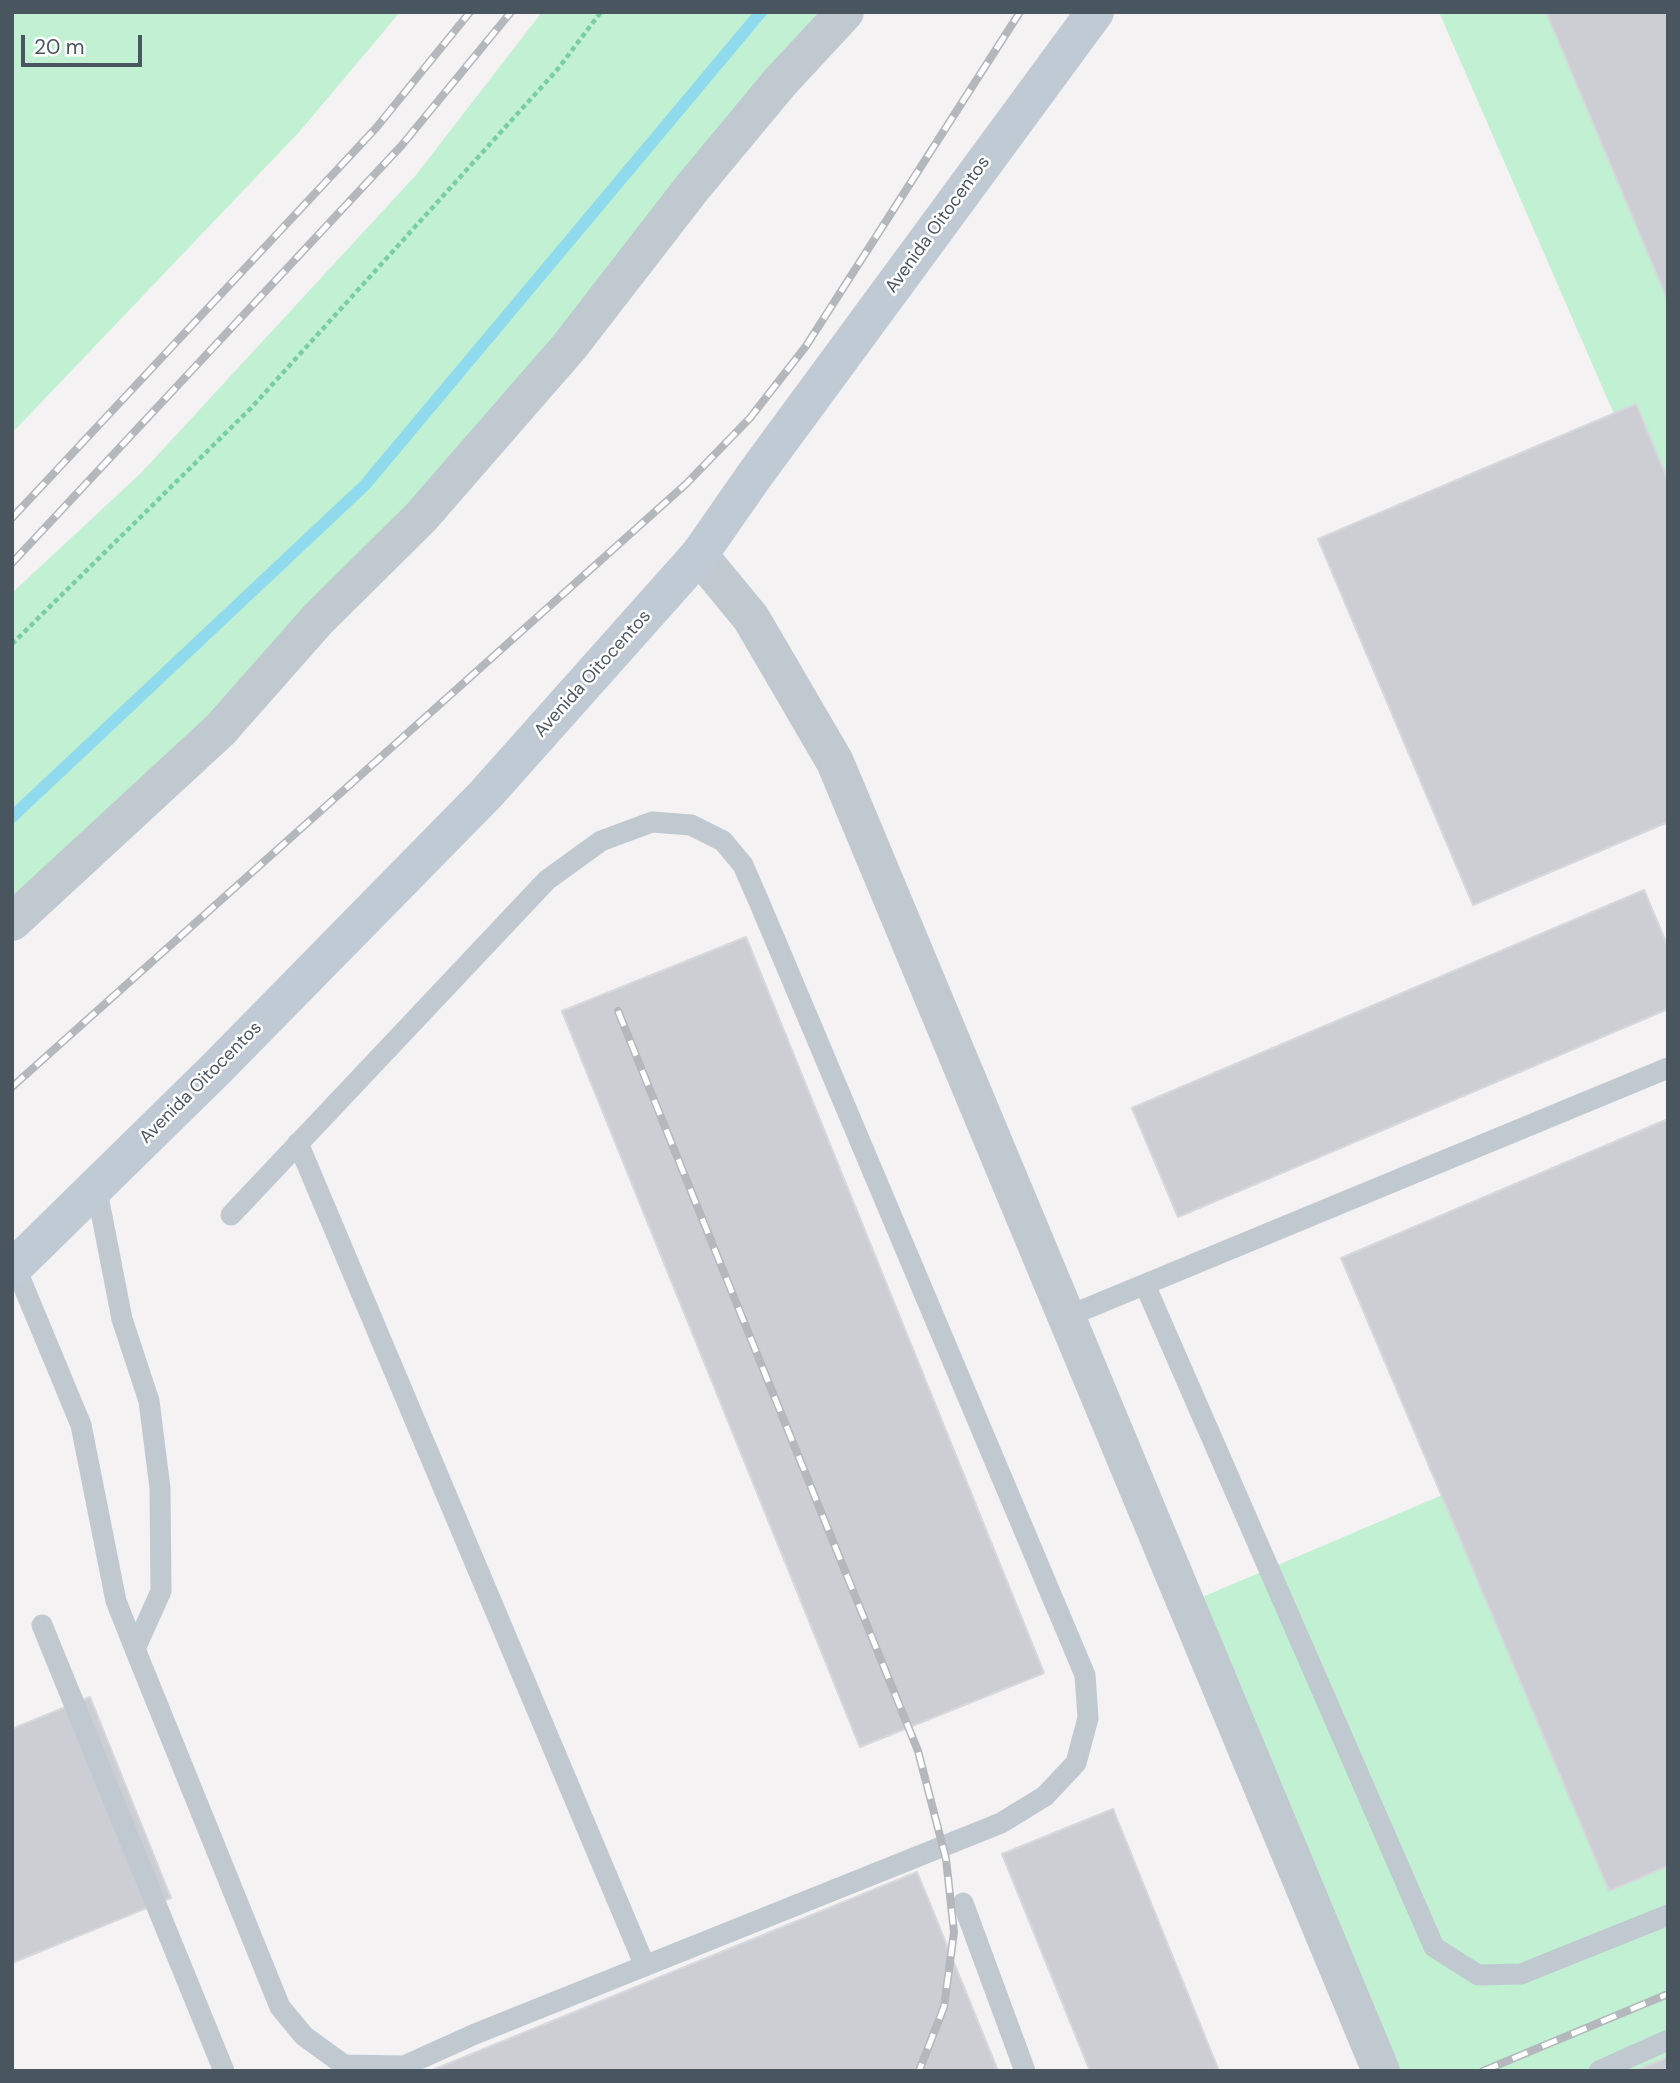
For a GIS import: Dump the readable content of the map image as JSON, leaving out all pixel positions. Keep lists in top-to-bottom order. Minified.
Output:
{"streets":{"street":["Avenida Oitocentos"]},"scale_bar":"20 m"}
